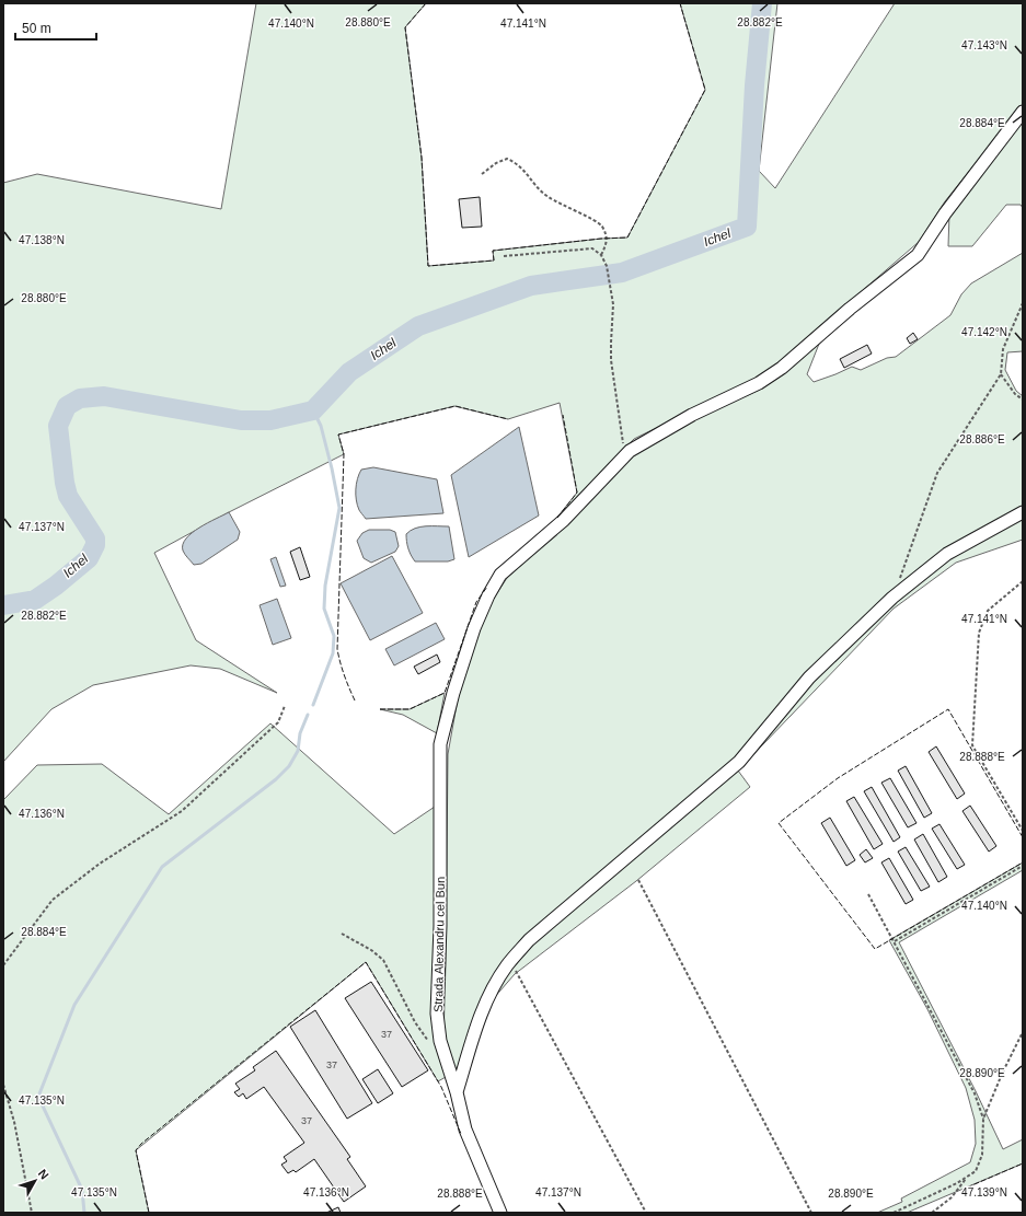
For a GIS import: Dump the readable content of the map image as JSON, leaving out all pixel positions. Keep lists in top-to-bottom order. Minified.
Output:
{"streets":{"street":["Strada Alexandru cel Bun"]},"water":["Ichel"],"house_numbers":["37","37","37"],"scale_bar":"50 m","north":"top right","coordinates":["28.882°E","28.880°E","47.140°N","47.141°N","47.143°N","28.884°E","47.138°N","47.142°N","28.886°E","47.137°N","28.888°E","47.136°N","28.890°E","47.135°N","47.139°N"]}
